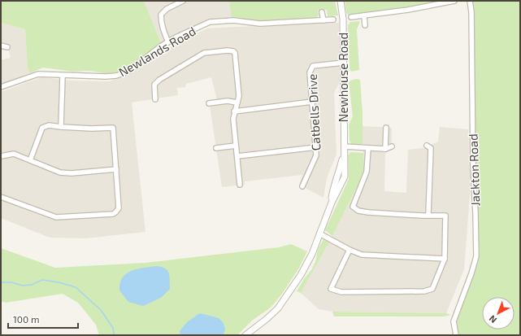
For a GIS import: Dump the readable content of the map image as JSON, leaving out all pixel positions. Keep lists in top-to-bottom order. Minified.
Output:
{"streets":{"street":["Newlands Road","Newhouse Road","Catbells Drive","Jackton Road"]},"crossings":[["Newhouse Road","Catbells Drive"]],"scale_bar":"100 m","north":"bottom left"}
